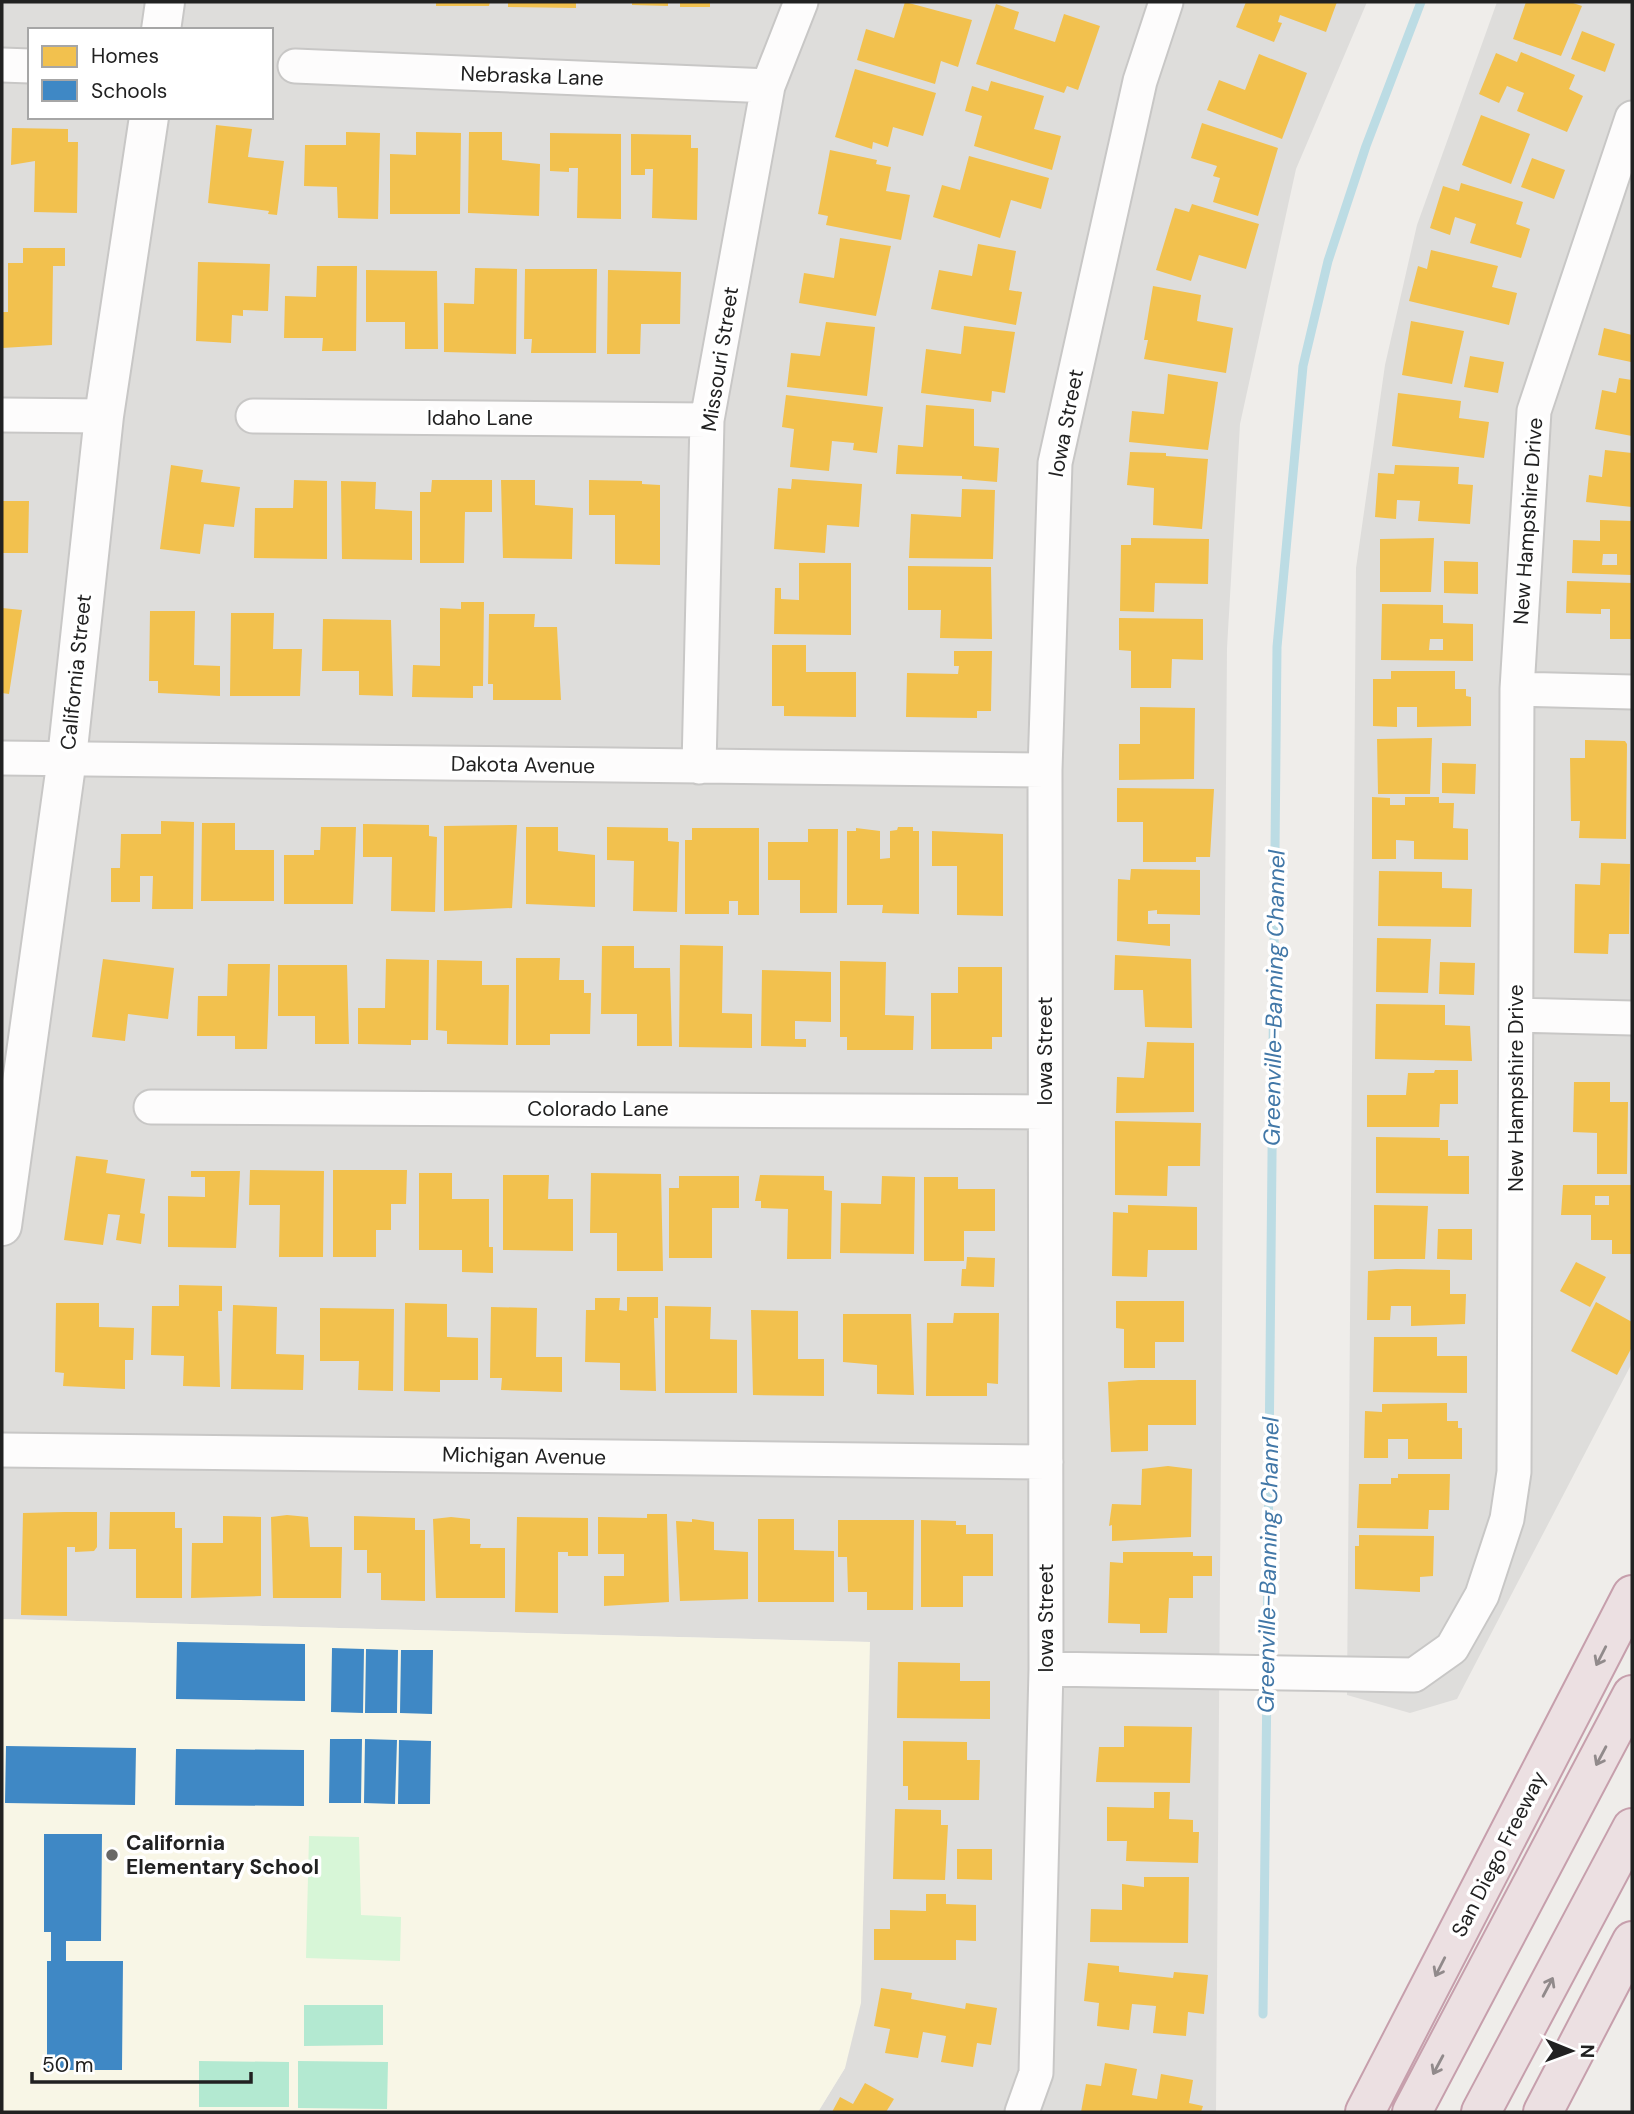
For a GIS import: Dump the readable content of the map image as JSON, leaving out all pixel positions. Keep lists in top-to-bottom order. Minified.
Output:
{"streets":{"highway":["San Diego Freeway"],"street":["Nebraska Lane","Missouri Street","Idaho Lane","Iowa Street","New Hampshire Drive","California Street","Dakota Avenue","Colorado Lane","Michigan Avenue"]},"crossings":[["Nebraska Lane","Missouri Street"],["Missouri Street","Idaho Lane"],["Missouri Street","Dakota Avenue"],["Iowa Street","New Hampshire Drive"],["Iowa Street","Dakota Avenue"],["Iowa Street","Colorado Lane"],["Iowa Street","Michigan Avenue"],["California Street","Dakota Avenue"]],"water":["Greenville-Banning Channel"],"places":["California Elementary School"],"legend":["Homes","Schools"],"scale_bar":"50 m","north":"right"}
